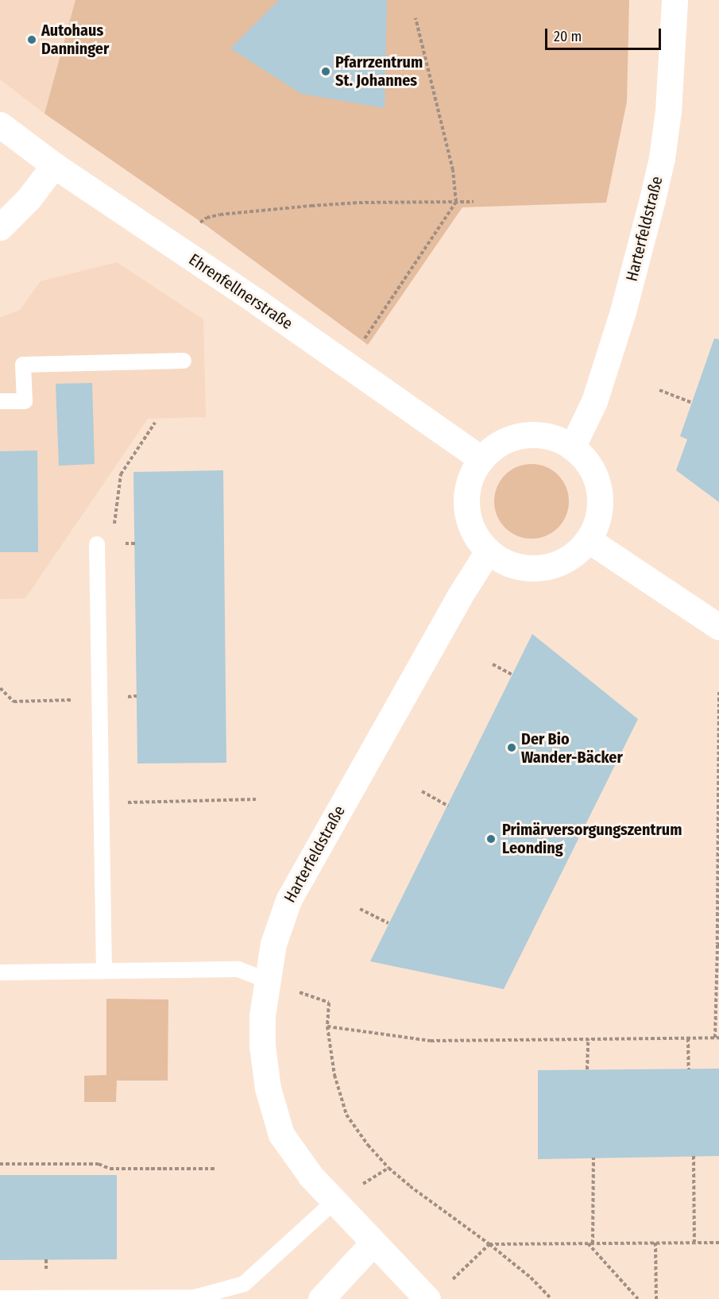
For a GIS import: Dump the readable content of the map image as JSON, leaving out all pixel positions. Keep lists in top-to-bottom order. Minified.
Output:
{"streets":{"street":["Harterfeldstraße","Ehrenfellnerstraße"]},"crossings":[["Harterfeldstraße","Ehrenfellnerstraße"]],"places":["Autohaus Danninger","Pfarrzentrum St. Johannes","Der Bio Wander-Bäcker","Primärversorgungszentrum Leonding"],"scale_bar":"20 m"}
